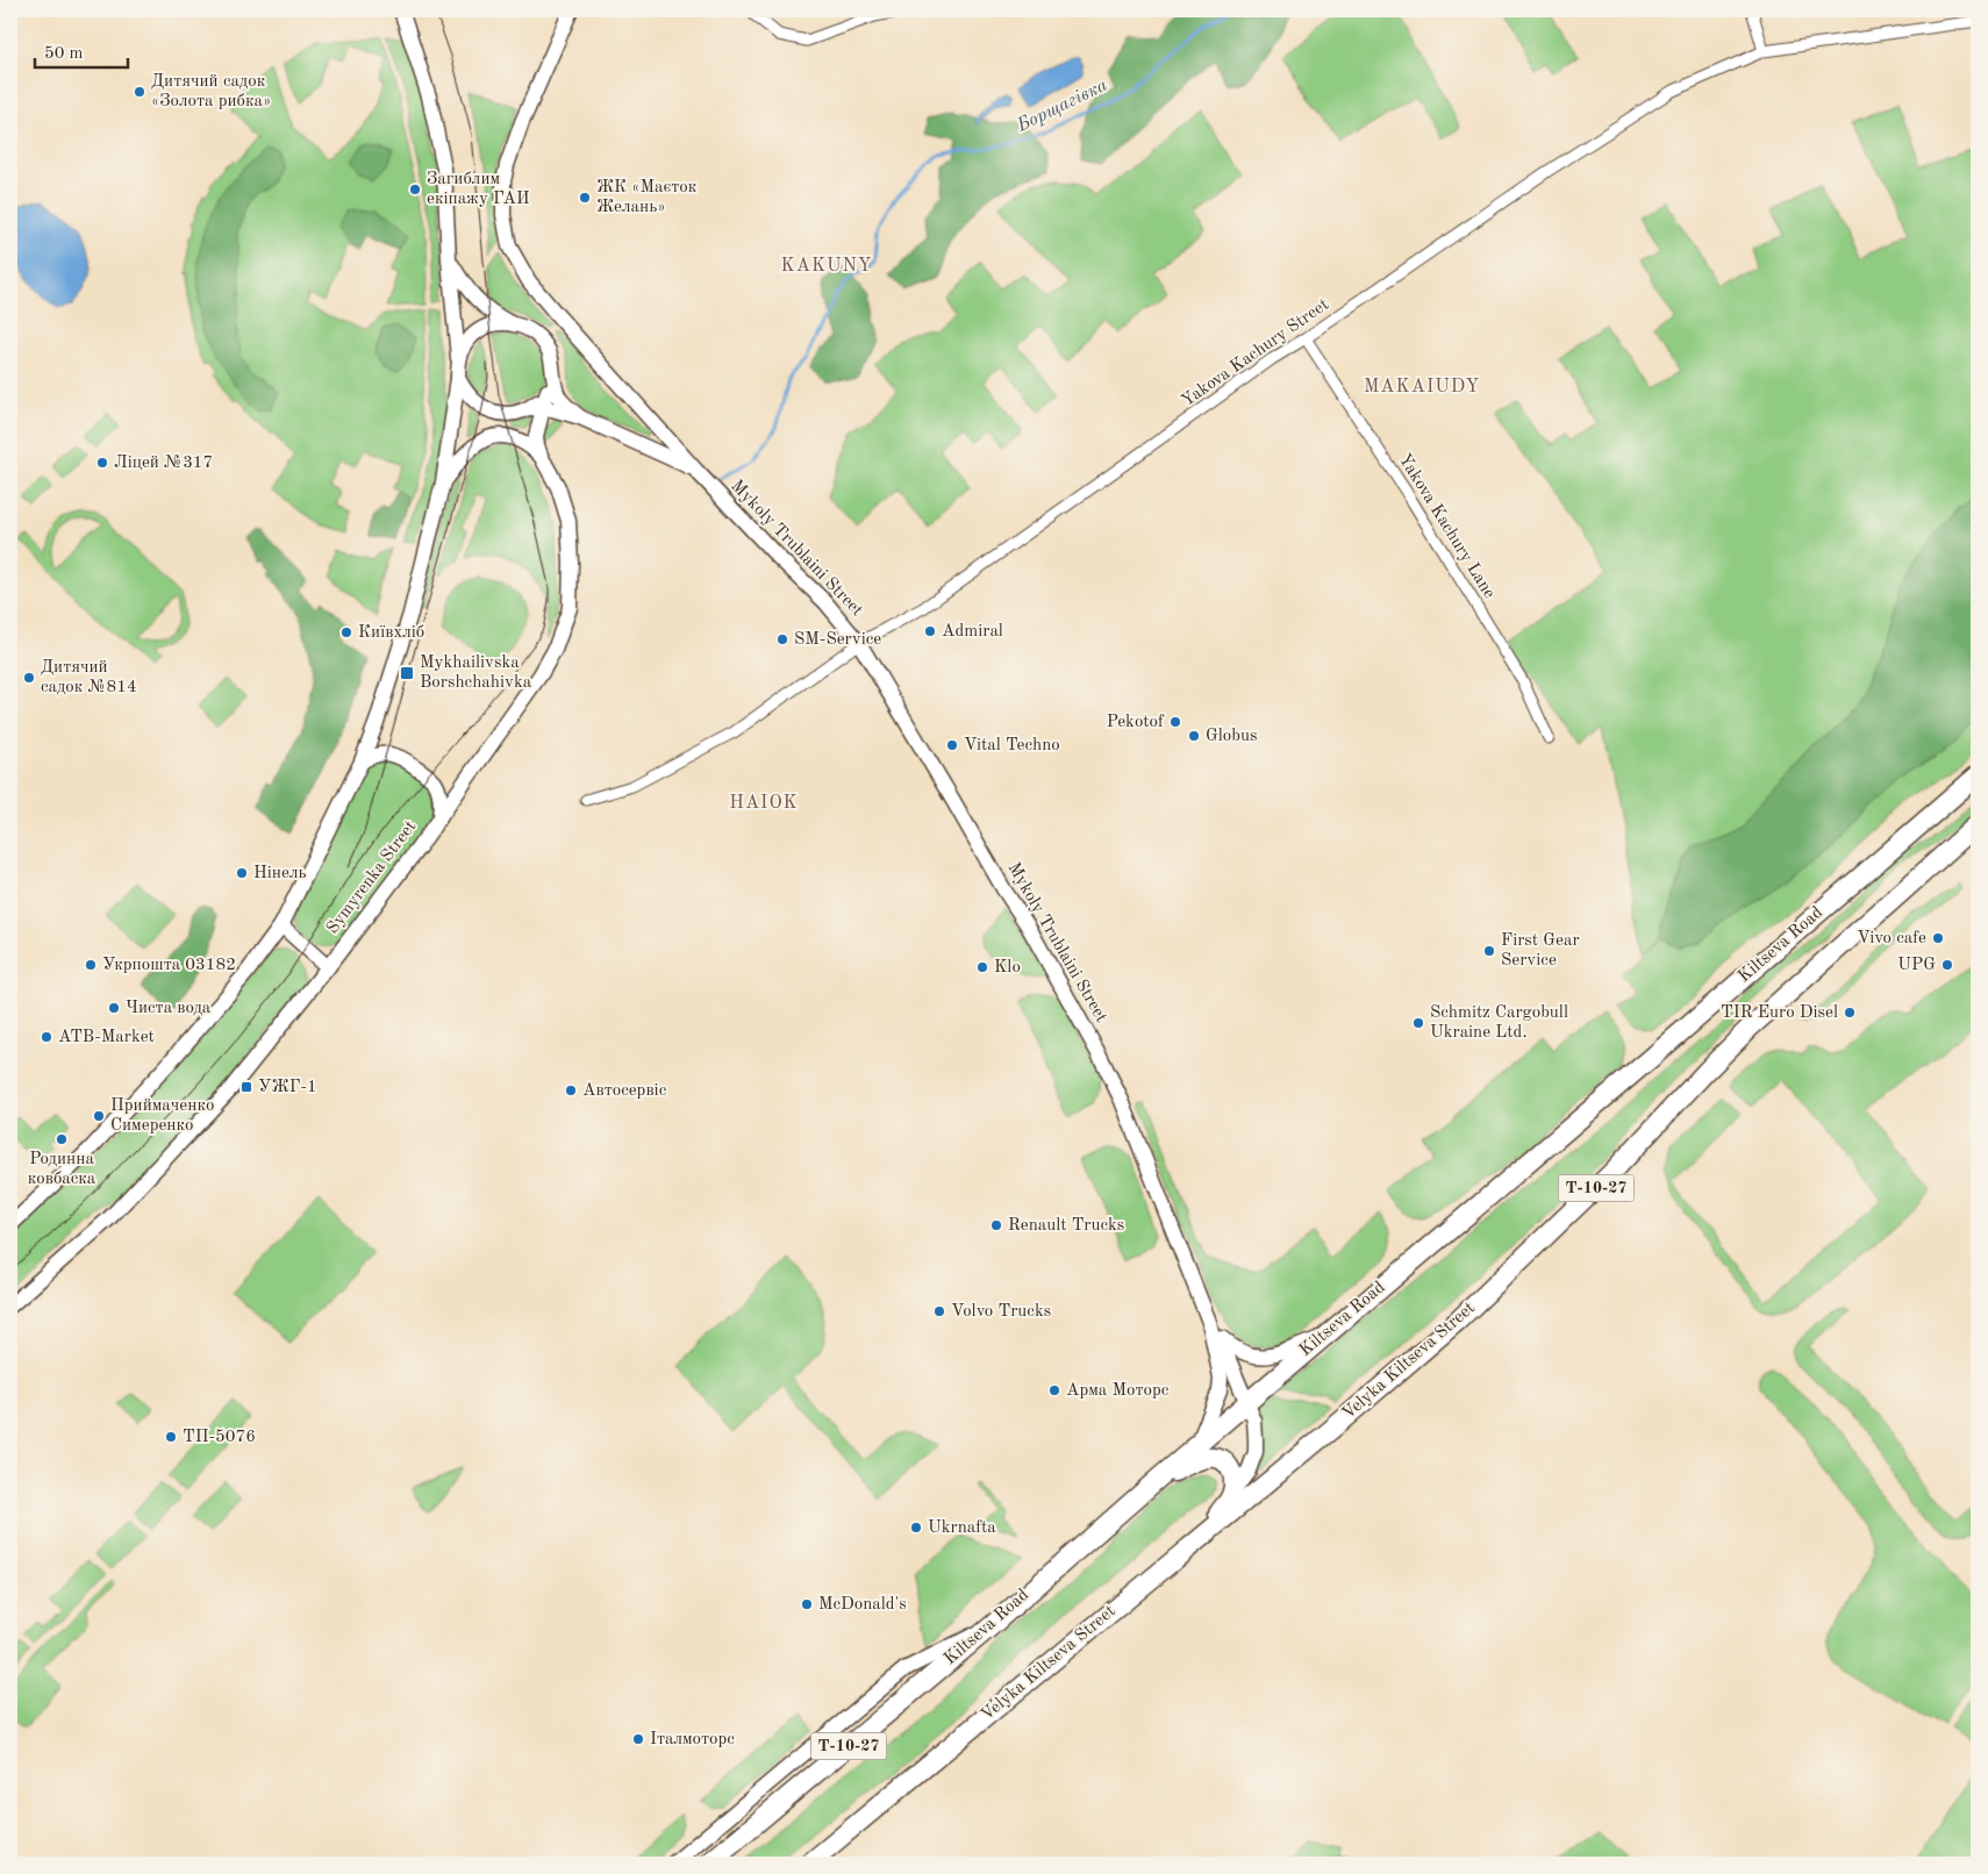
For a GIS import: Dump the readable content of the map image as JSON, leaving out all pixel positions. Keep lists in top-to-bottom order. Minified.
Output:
{"streets":{"highway":["Kiltseva Road","Т-10-27","Velyka Kiltseva Street"],"street":["Yakova Kachury Street","Yakova Kachury Lane","Mykoly Trublaini Street","Symyrenka Street"]},"crossings":[["Yakova Kachury Street","Yakova Kachury Lane"],["Yakova Kachury Street","Mykoly Trublaini Street"],["Mykoly Trublaini Street","Kiltseva Road"]],"districts":["KAKUNY","MAKAIUDY","HAIOK"],"water":["Борщагівка"],"places":{"other":["Дитячий садок «Золота рибка»","Загиблим екіпажу ГАИ","ЖК «Маєток Желань»","Ліцей №317","Admiral","Київхліб","SM-Service","Дитячий садок №814","Pekotof","Globus","Vital Techno","Нінель","Vivo cafe","First Gear Service","Укрпошта 03182","UPG","Klo","Чиста вода","TIR Euro Disel","Schmitz Cargobull Ukraine Ltd.","ATB-Market","Автосервіс","Приймаченко Симеренко","Родинна ковбаска","Renault Trucks","Volvo Trucks","Арма Моторс","ТП-5076","Ukrnafta","McDonald's","Італмоторс"],"transit":["Mykhailivska Borshchahivka","УЖГ-1"]},"scale_bar":"50 m"}
